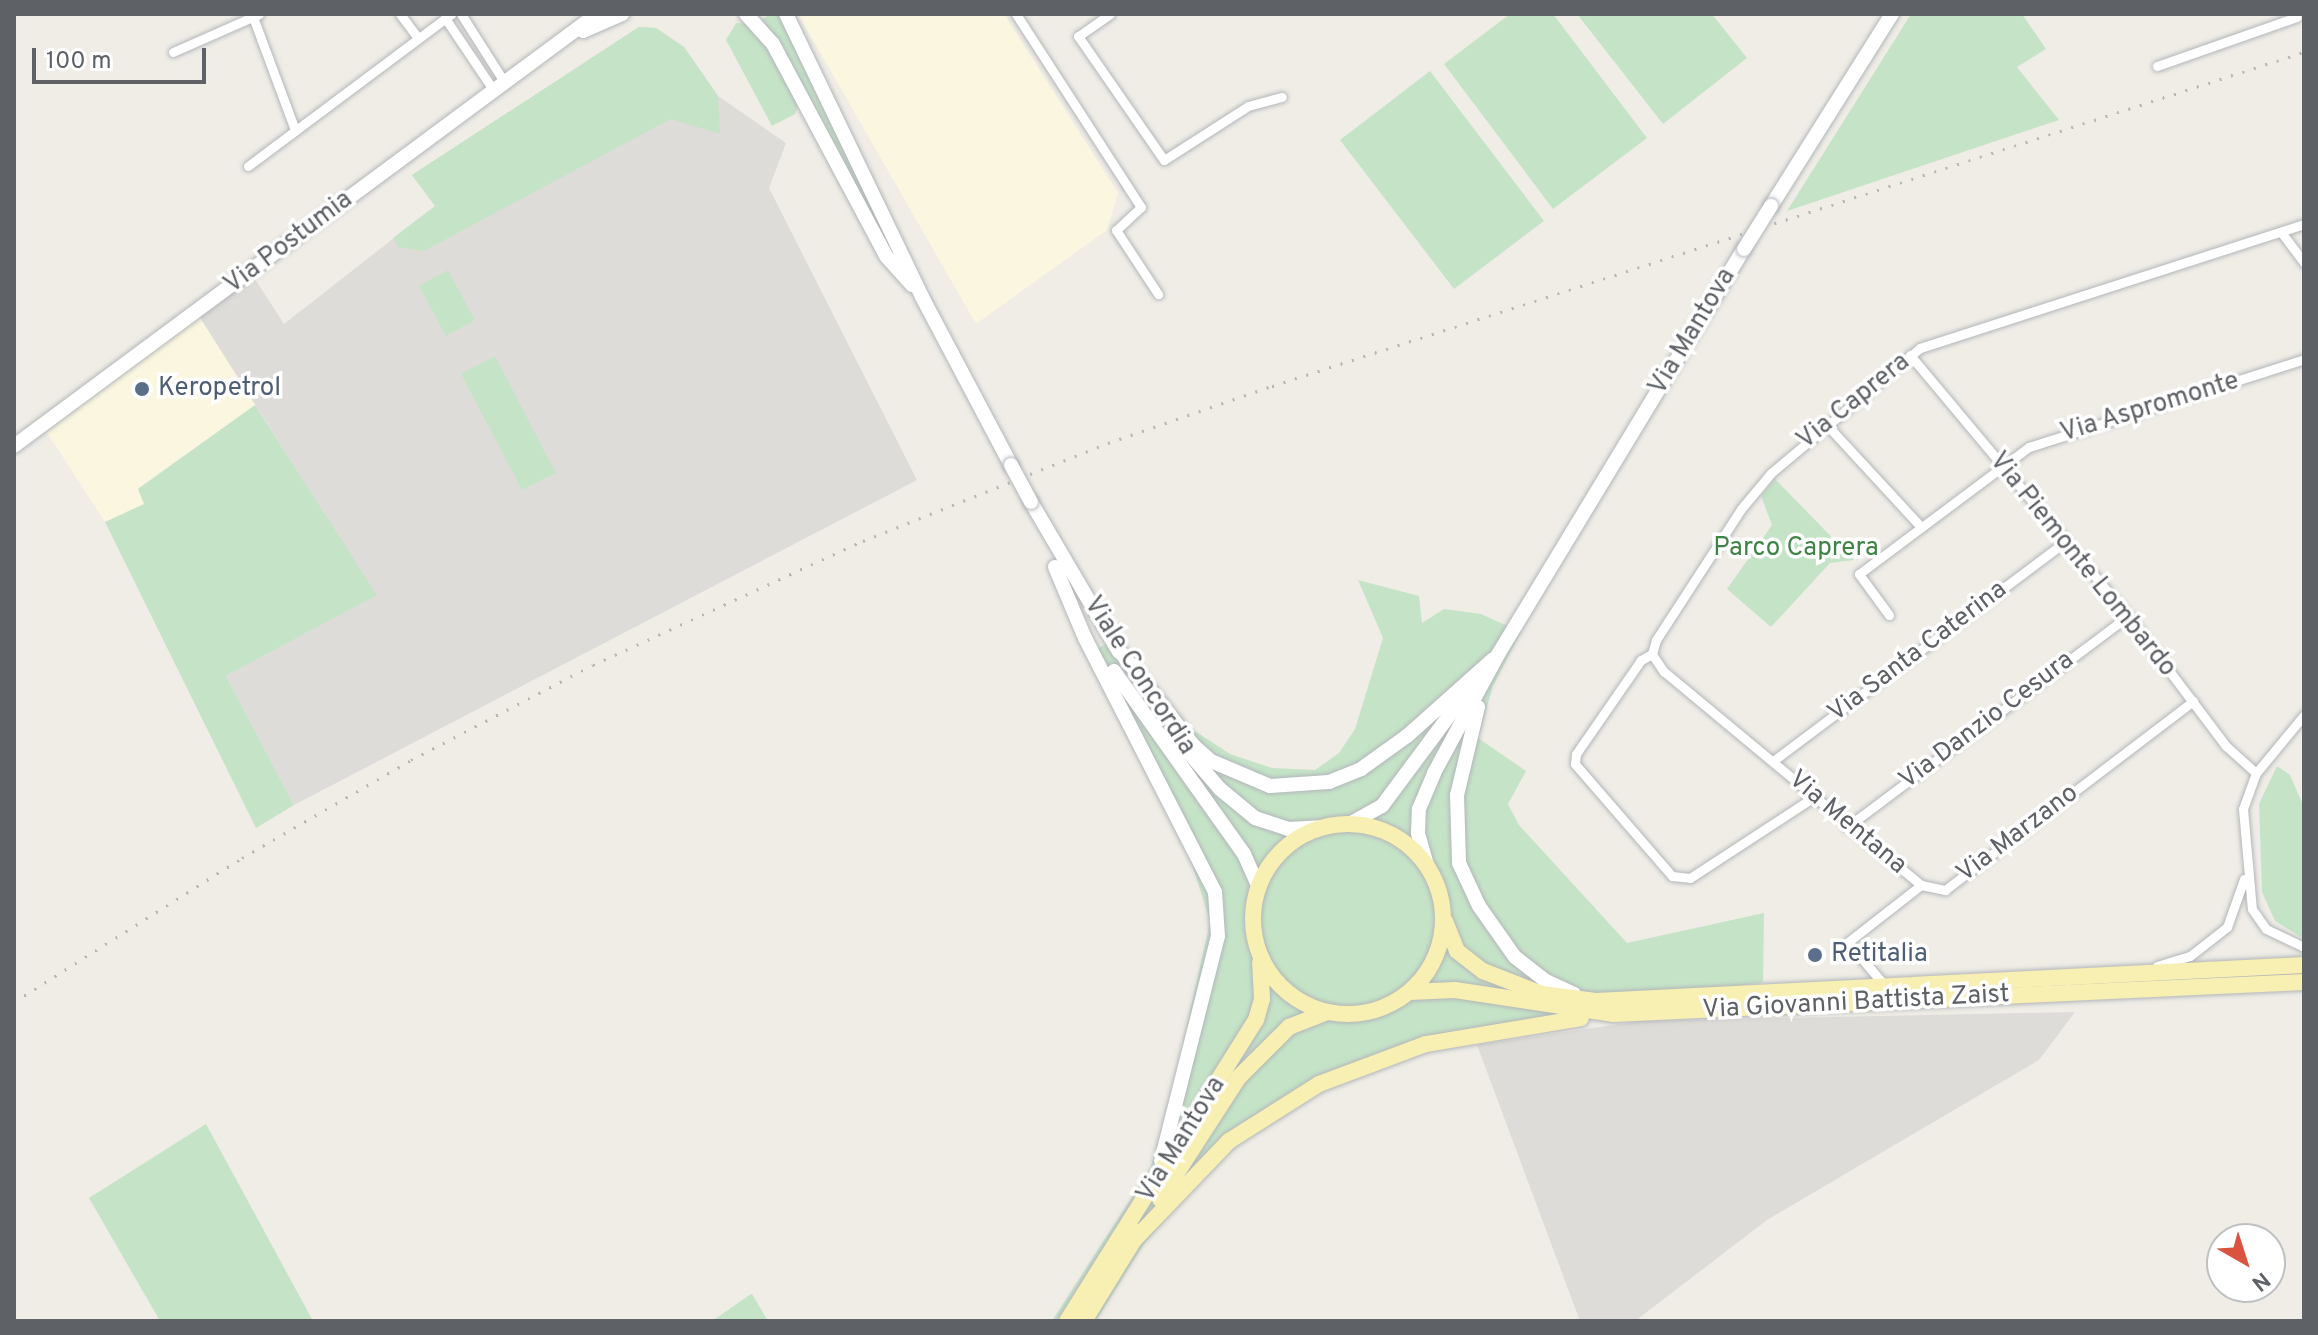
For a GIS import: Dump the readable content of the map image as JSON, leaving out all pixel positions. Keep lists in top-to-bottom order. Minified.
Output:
{"streets":{"main road":["Via Postumia","Via Mantova","Viale Concordia","Via Giovanni Battista Zaist"],"street":["Via Caprera","Via Aspromonte","Via Piemonte Lombardo","Via Santa Caterina","Via Danzio Cesura","Via Mentana","Via Marzano"]},"crossings":[["Via Mantova","Viale Concordia"],["Via Mantova","Via Giovanni Battista Zaist"],["Via Caprera","Via Piemonte Lombardo"],["Via Caprera","Via Mentana"],["Via Aspromonte","Via Piemonte Lombardo"],["Via Piemonte Lombardo","Via Santa Caterina"],["Via Piemonte Lombardo","Via Danzio Cesura"],["Via Piemonte Lombardo","Via Marzano"],["Via Santa Caterina","Via Mentana"],["Viale Concordia","Via Giovanni Battista Zaist"],["Via Danzio Cesura","Via Mentana"],["Via Mentana","Via Marzano"],["Via Marzano","Via Giovanni Battista Zaist"]],"parks":["Parco Caprera"],"places":["Keropetrol","Retitalia"],"scale_bar":"100 m","north":"bottom right"}
